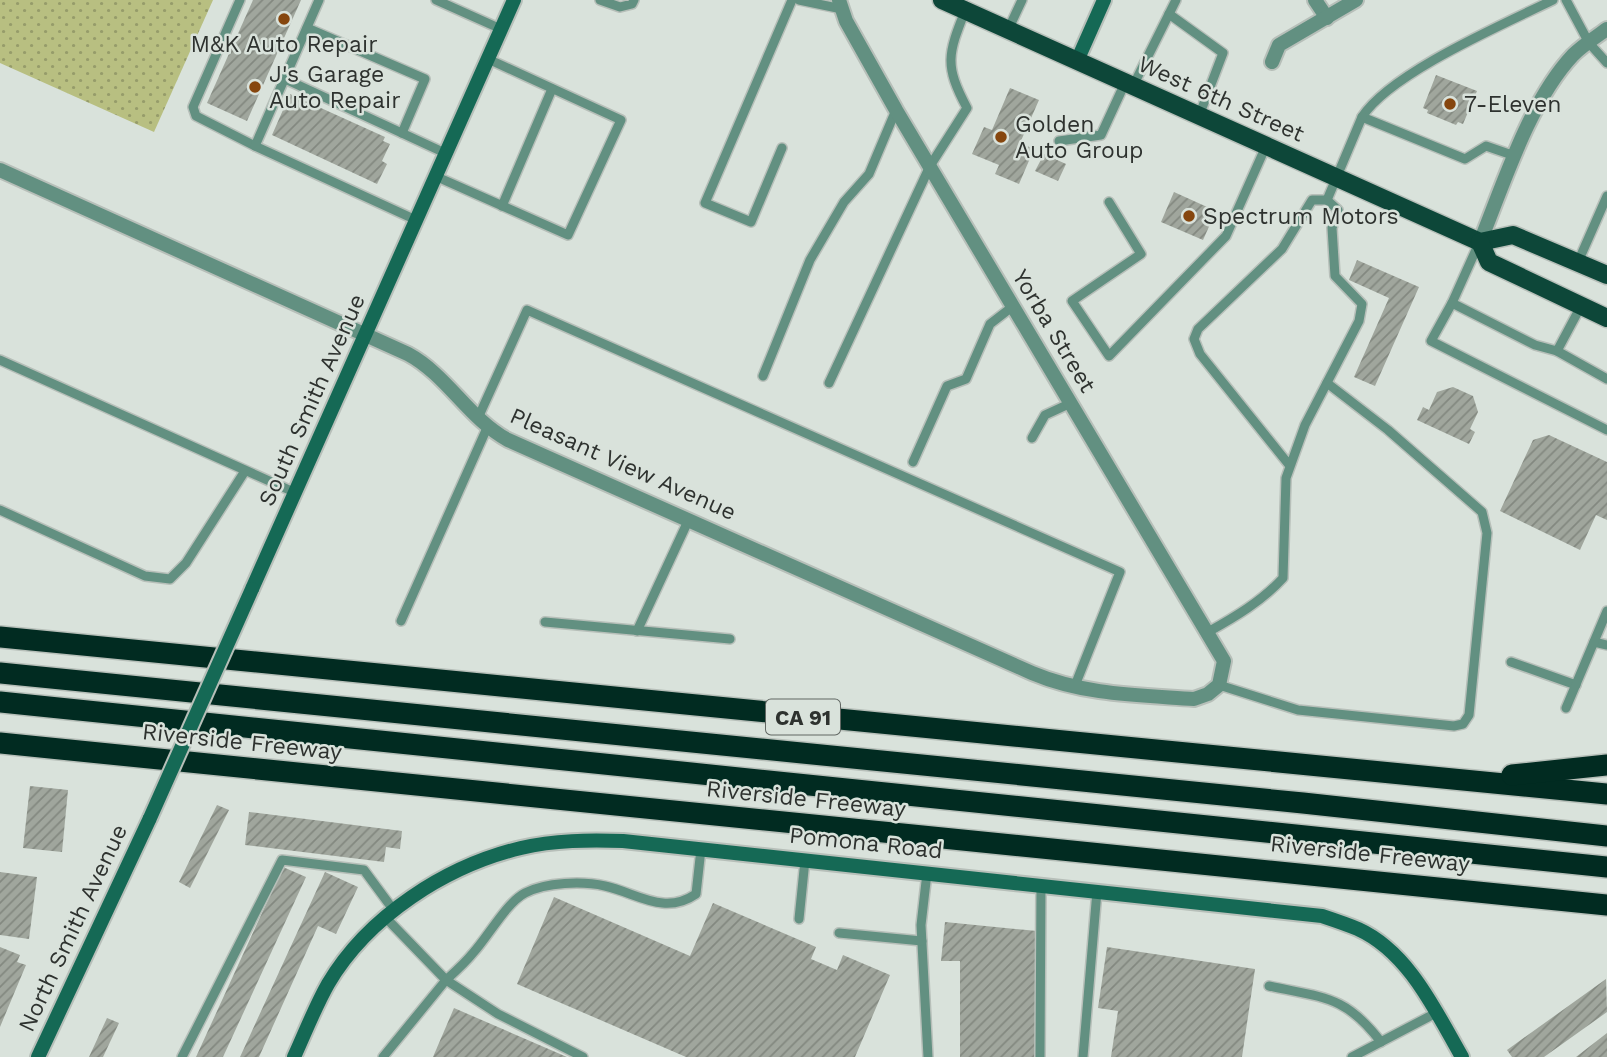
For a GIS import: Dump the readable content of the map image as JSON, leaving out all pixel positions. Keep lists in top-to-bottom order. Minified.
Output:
{"streets":{"highway":["CA 91","Riverside Freeway"],"main road":["West 6th Street","South Smith Avenue","Pomona Road","North Smith Avenue"],"street":["Yorba Street","Pleasant View Avenue"]},"crossings":[["Yorba Street","Pleasant View Avenue"],["South Smith Avenue","Pleasant View Avenue"],["South Smith Avenue","North Smith Avenue"]],"places":["M&K Auto Repair","J's Garage Auto Repair","7-Eleven","Golden Auto Group","Spectrum Motors"]}
